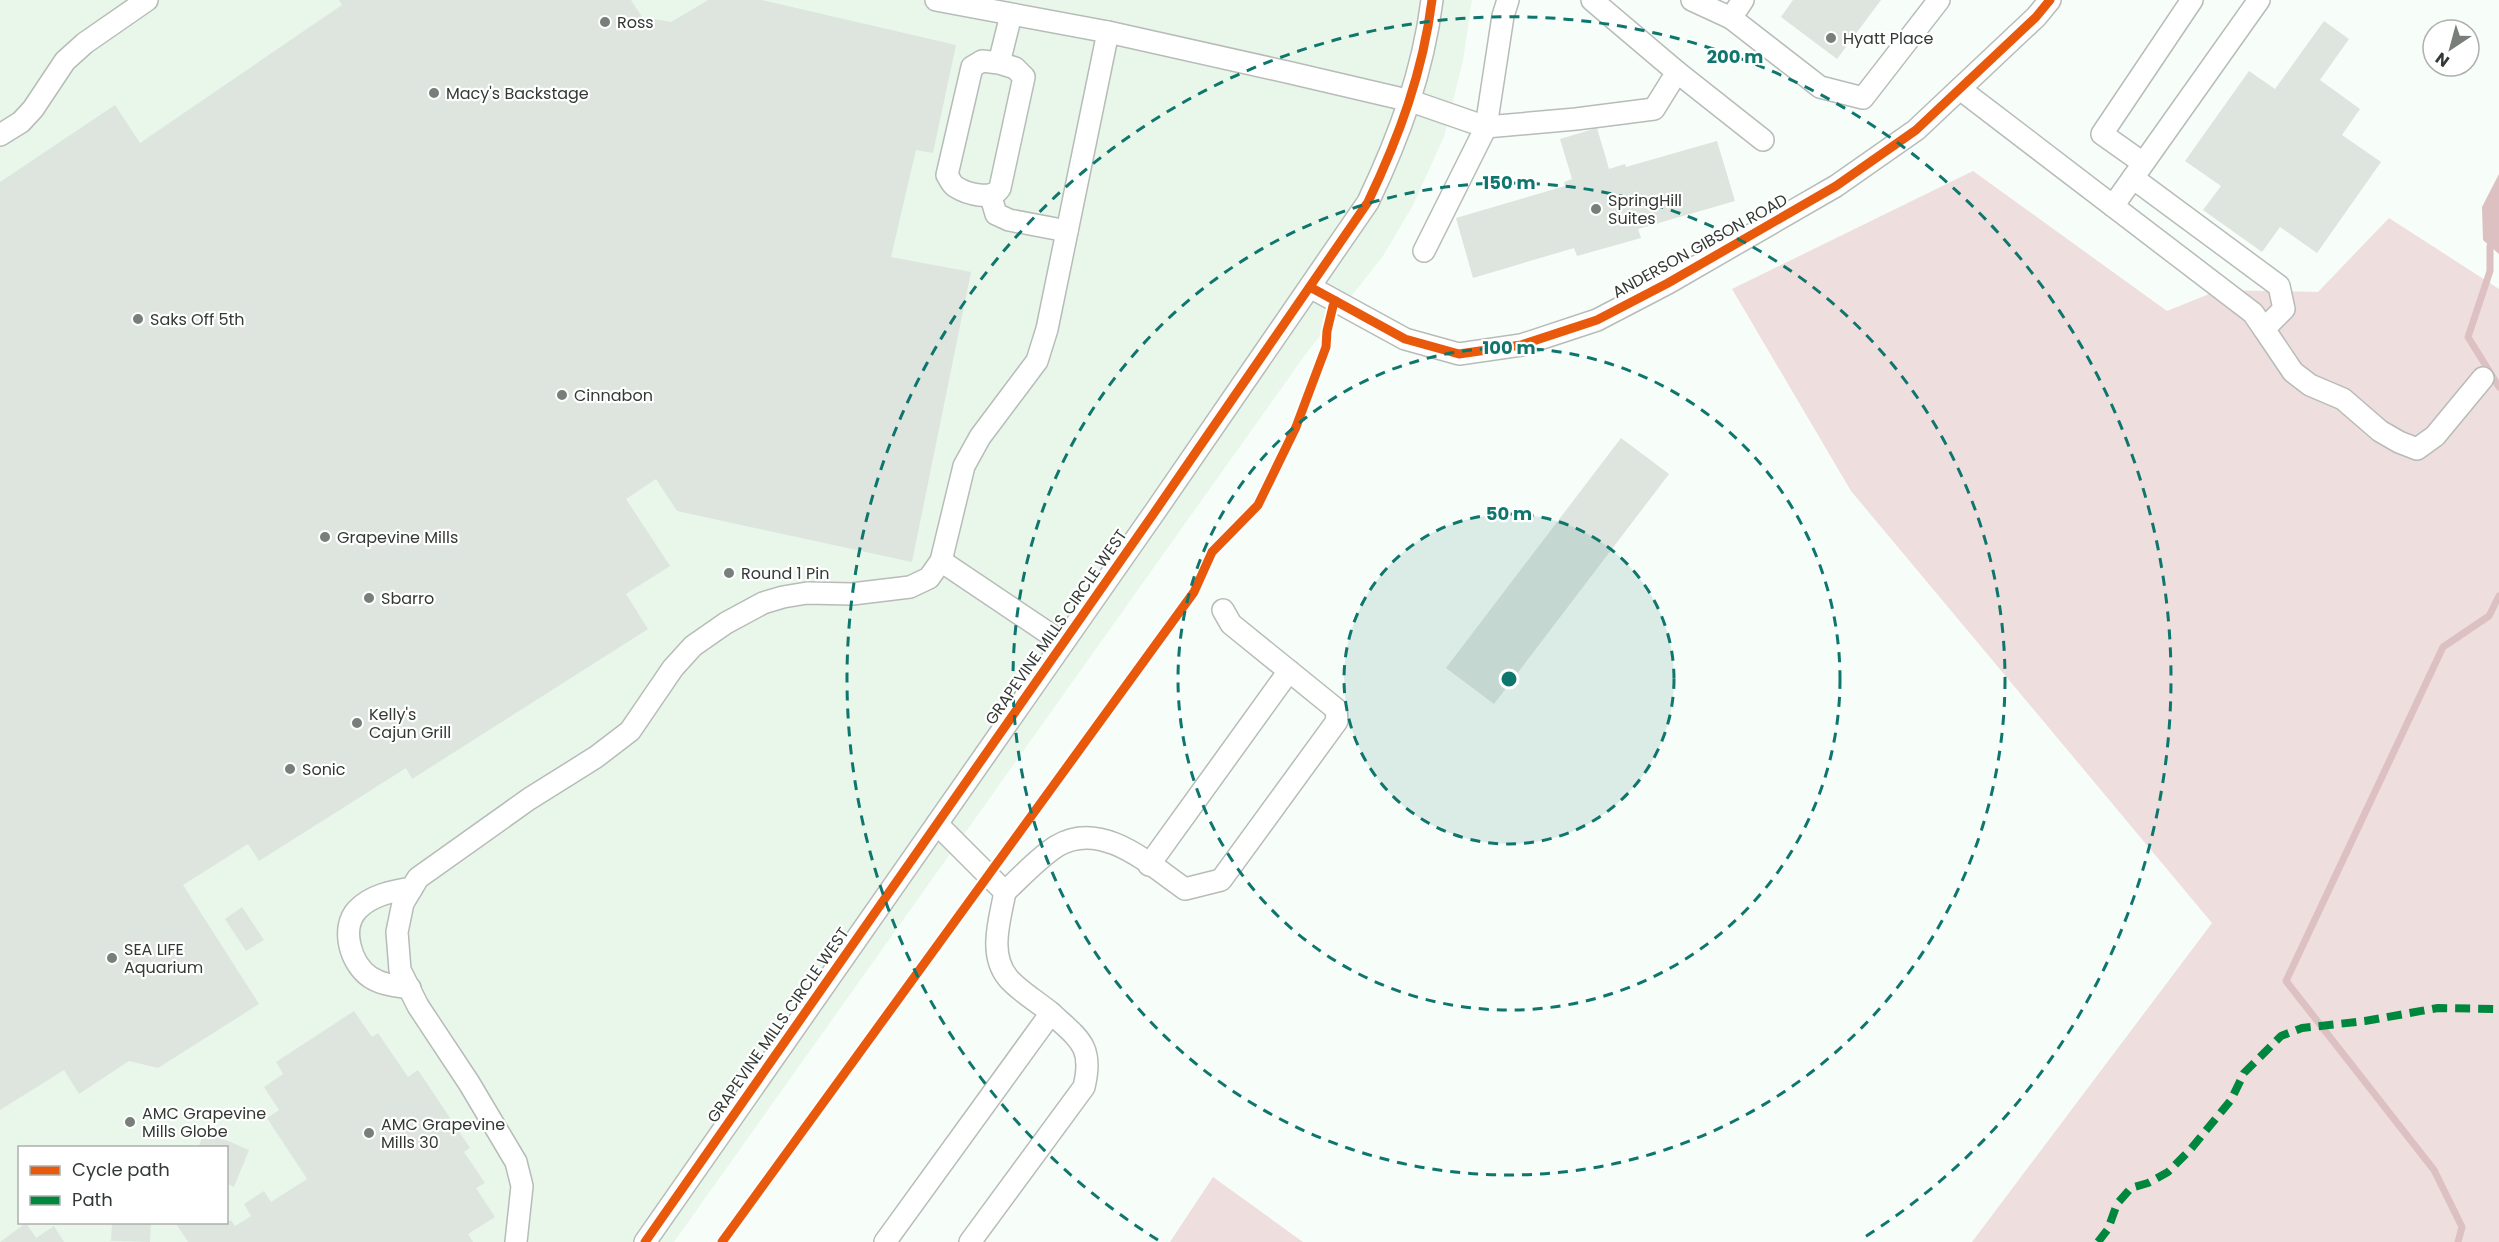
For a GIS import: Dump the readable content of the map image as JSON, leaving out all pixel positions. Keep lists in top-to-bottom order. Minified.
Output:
{"streets":{"street":["ANDERSON GIBSON ROAD","GRAPEVINE MILLS CIRCLE WEST"]},"crossings":[["ANDERSON GIBSON ROAD","GRAPEVINE MILLS CIRCLE WEST"]],"places":["Ross","Hyatt Place","Macy's Backstage","SpringHill Suites","Saks Off 5th","Cinnabon","Grapevine Mills","Round 1 Pin","Sbarro","Kelly's Cajun Grill","Sonic","SEA LIFE Aquarium","AMC Grapevine Mills Globe","AMC Grapevine Mills 30"],"legend":["Cycle path","Path"],"north":"bottom left","rings":["200 m","150 m","100 m","50 m"]}
